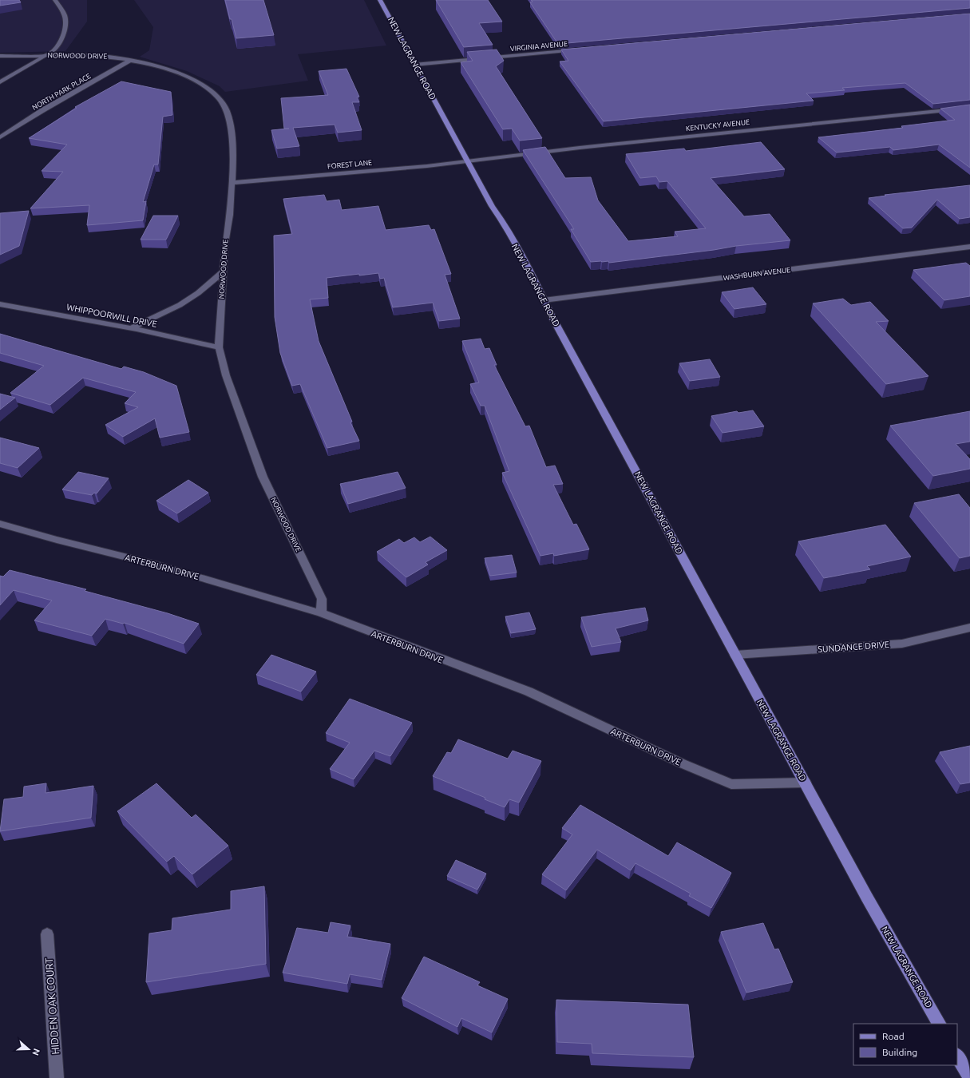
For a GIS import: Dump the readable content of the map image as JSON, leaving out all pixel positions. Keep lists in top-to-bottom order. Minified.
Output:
{"streets":{"main road":["NEW LAGRANGE ROAD"],"street":["VIRGINIA AVENUE","NORWOOD DRIVE","NORTH PARK PLACE","KENTUCKY AVENUE","FOREST LANE","WASHBURN AVENUE","WHIPPOORWILL DRIVE","ARTERBURN DRIVE","SUNDANCE DRIVE","HIDDEN OAK COURT"]},"crossings":[["VIRGINIA AVENUE","NEW LAGRANGE ROAD"],["NORWOOD DRIVE","NORTH PARK PLACE"],["NORWOOD DRIVE","FOREST LANE"],["NORWOOD DRIVE","WHIPPOORWILL DRIVE"],["NORWOOD DRIVE","ARTERBURN DRIVE"],["NEW LAGRANGE ROAD","KENTUCKY AVENUE"],["NEW LAGRANGE ROAD","FOREST LANE"],["NEW LAGRANGE ROAD","WASHBURN AVENUE"],["NEW LAGRANGE ROAD","ARTERBURN DRIVE"],["NEW LAGRANGE ROAD","SUNDANCE DRIVE"],["KENTUCKY AVENUE","FOREST LANE"]],"legend":["Road","Building"],"north":"right"}
